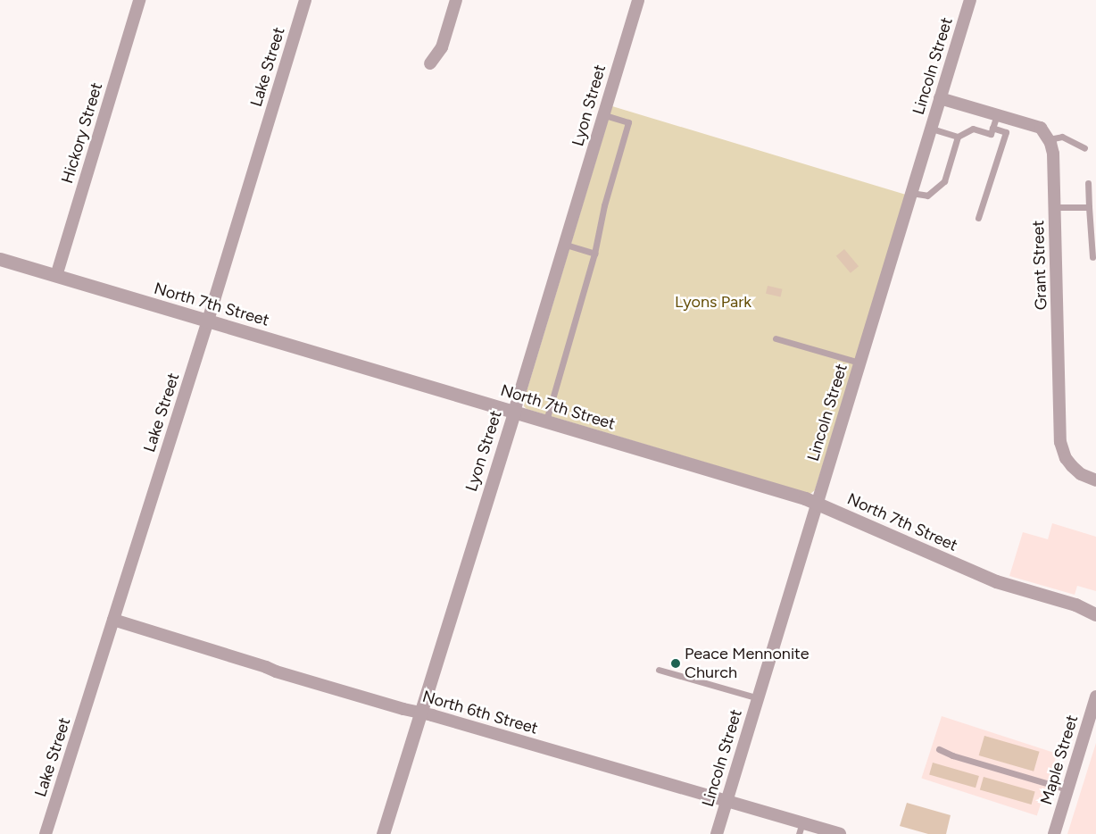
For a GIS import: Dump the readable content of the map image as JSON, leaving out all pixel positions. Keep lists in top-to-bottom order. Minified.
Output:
{"streets":{"street":["Lincoln Street","Lake Street","Lyon Street","Hickory Street","Grant Street","North 7th Street","North 6th Street","Maple Street"]},"crossings":[["Lincoln Street","North 7th Street"],["Lincoln Street","North 6th Street"],["Lake Street","North 7th Street"],["Lake Street","North 6th Street"],["Lyon Street","North 7th Street"],["Lyon Street","North 6th Street"],["Hickory Street","North 7th Street"]],"parks":["Lyons Park"],"places":["Peace Mennonite Church"]}
